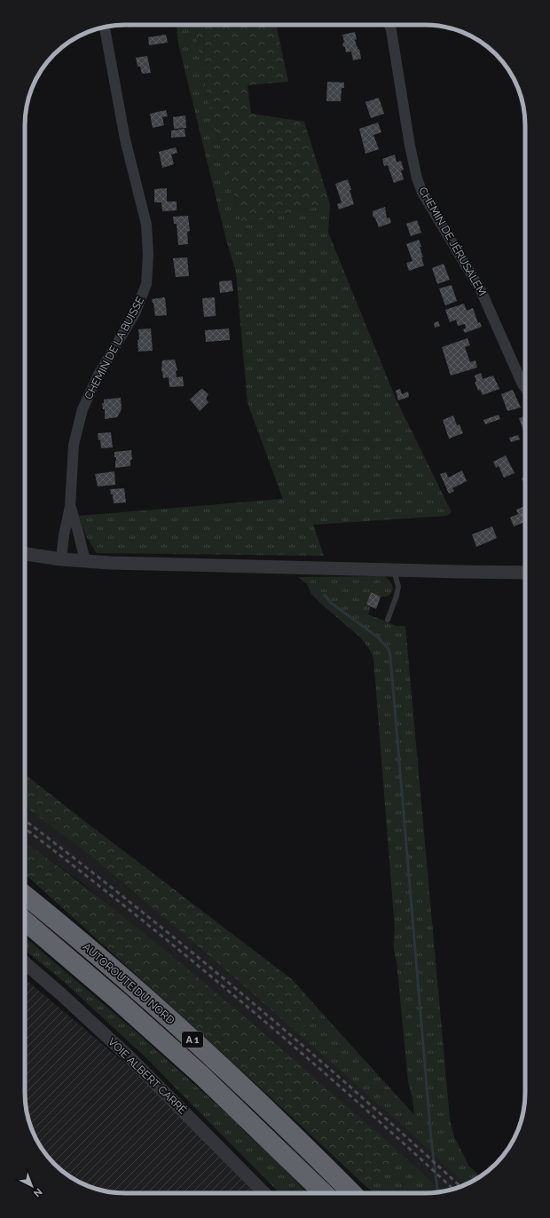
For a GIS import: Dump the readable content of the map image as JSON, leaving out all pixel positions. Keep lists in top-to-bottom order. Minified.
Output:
{"streets":{"highway":["AUTOROUTE DU NORD","A 1"],"street":["CHEMIN DE JÉRUSALEM","CHEMIN DE LA BUISSE","VOIE ALBERT CARRÉ"]},"north":"bottom right"}
